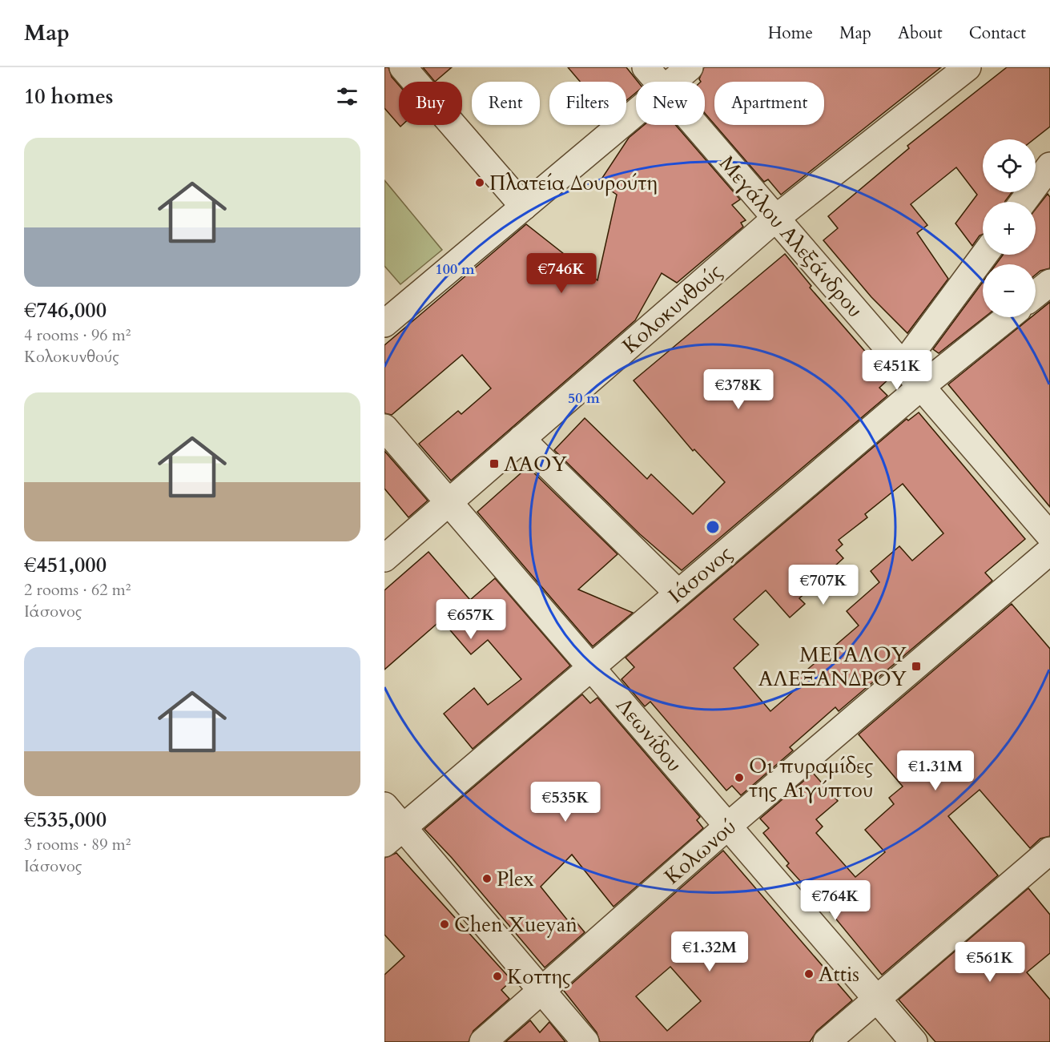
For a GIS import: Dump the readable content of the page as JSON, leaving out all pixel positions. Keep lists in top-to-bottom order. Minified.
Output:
{"streets":{"street":["Μεγάλου Αλεξάνδρου","Κολοκυνθούς","Ιάσονος","Λεωνίδου","Κολωνού"]},"crossings":[["Μεγάλου Αλεξάνδρου","Κολοκυνθούς"],["Μεγάλου Αλεξάνδρου","Ιάσονος"],["Κολοκυνθούς","Λεωνίδου"],["Ιάσονος","Λεωνίδου"],["Λεωνίδου","Κολωνού"]],"places":{"other":["Πλατεία Δουρούτη","Οι πυραμίδες της Αιγύπτου","Plex","Chen Xueyan","Attis","Κοττης"],"transit":["ΛΑΟΥ","ΜΕΓΑΛΟΥ ΑΛΕΞΑΝΔΡΟΥ"]},"page":{"header":"Map","nav":["Home","Map","About","Contact"],"heading":"10 homes","chip":["Buy","Rent","Filters","New","Apartment"],"list":[{"name":"€746,000","note":"4 rooms · 96 m² · Κολοκυνθούς"},{"name":"€451,000","note":"2 rooms · 62 m² · Ιάσονος"},{"name":"€535,000","note":"3 rooms · 89 m² · Ιάσονος"}],"map_buttons":["+","−"],"price":["€746K","€451K","€378K","€707K","€657K","€1.31M","€535K","€764K","€1.32M","€561K"]},"rings":["100 m","50 m"]}
